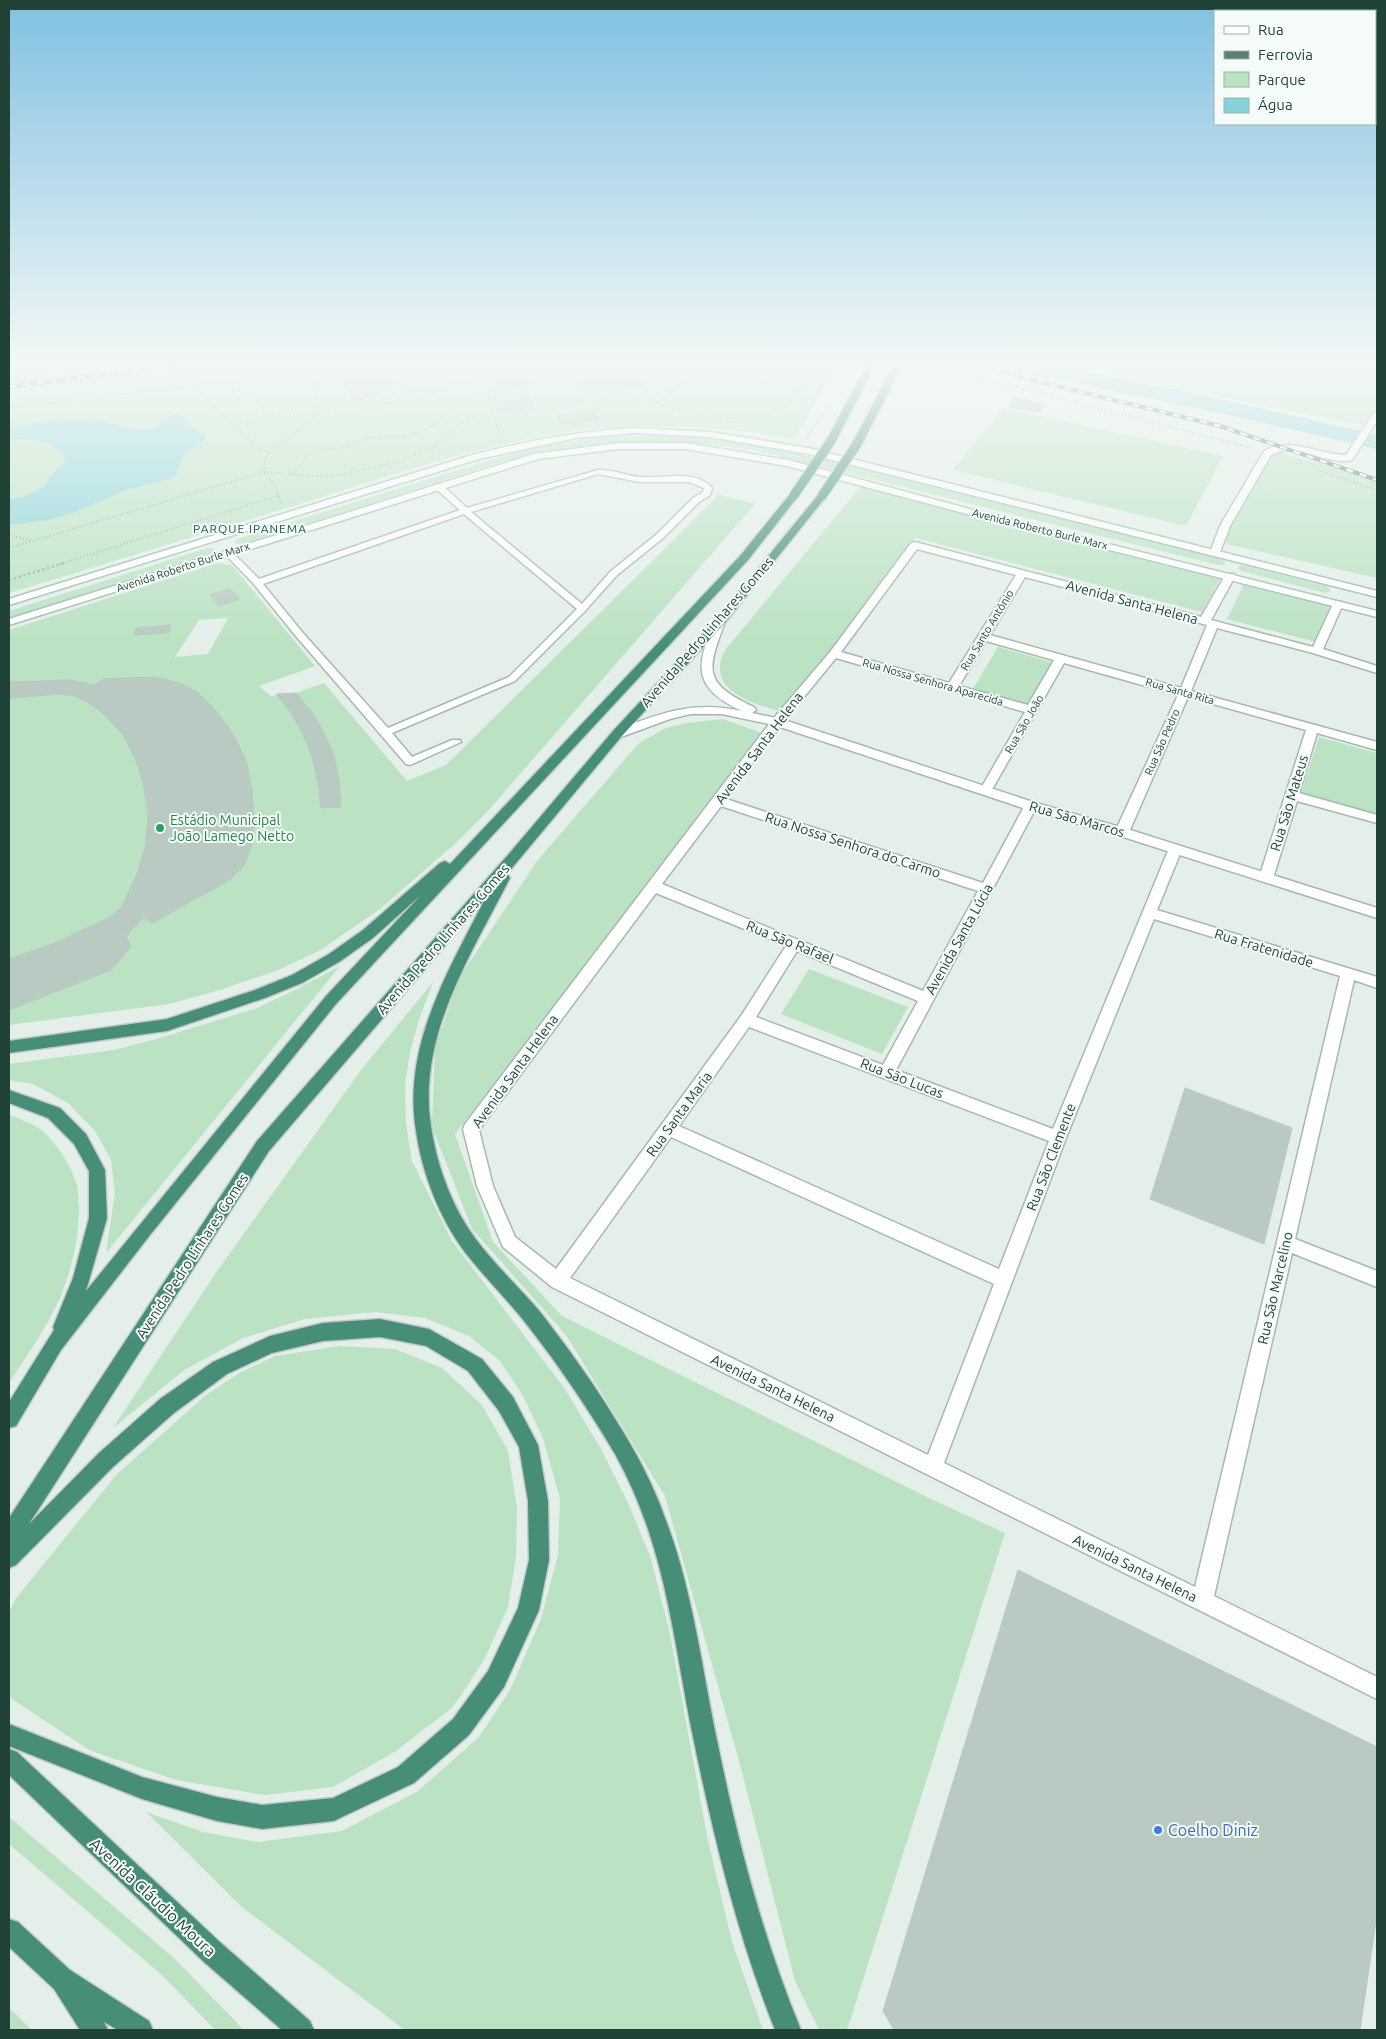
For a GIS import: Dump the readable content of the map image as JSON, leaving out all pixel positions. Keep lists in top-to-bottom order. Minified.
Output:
{"streets":{"highway":["Avenida Pedro Linhares Gomes","Avenida Cláudio Moura"],"street":["Avenida Roberto Burle Marx","Avenida Santa Helena","Rua Santo Antônio","Rua Nossa Senhora Aparecida","Rua Santa Rita","Rua São João","Rua São Pedro","Rua São Mateus","Rua São Marcos","Rua Nossa Senhora do Carmo","Avenida Santa Lúcia","Rua São Rafael","Rua Fratenidade","Rua São Lucas","Rua Santa Maria","Rua São Clemente","Rua São Marcelino"]},"crossings":[["Avenida Roberto Burle Marx","Rua São Pedro"],["Avenida Santa Helena","Rua Santo Antônio"],["Avenida Santa Helena","Rua Nossa Senhora Aparecida"],["Avenida Santa Helena","Rua São Pedro"],["Avenida Santa Helena","Rua São Marcos"],["Avenida Santa Helena","Rua Nossa Senhora do Carmo"],["Avenida Santa Helena","Rua São Rafael"],["Avenida Santa Helena","Rua Santa Maria"],["Avenida Santa Helena","Rua São Clemente"],["Avenida Santa Helena","Rua São Marcelino"],["Rua Santo Antônio","Rua Nossa Senhora Aparecida"],["Rua Santo Antônio","Rua Santa Rita"],["Rua Nossa Senhora Aparecida","Rua São João"],["Rua Santa Rita","Rua São João"],["Rua Santa Rita","Rua São Pedro"],["Rua Santa Rita","Rua São Mateus"],["Rua São João","Rua São Marcos"],["Rua São Pedro","Rua São Marcos"],["Rua São Mateus","Rua São Marcos"],["Rua São Marcos","Avenida Santa Lúcia"],["Rua São Marcos","Rua São Clemente"],["Rua Nossa Senhora do Carmo","Avenida Santa Lúcia"],["Avenida Santa Lúcia","Rua São Rafael"],["Avenida Santa Lúcia","Rua São Lucas"],["Rua São Rafael","Rua Santa Maria"],["Rua Fratenidade","Rua São Clemente"],["Rua Fratenidade","Rua São Marcelino"],["Rua São Lucas","Rua Santa Maria"],["Rua São Lucas","Rua São Clemente"]],"districts":["PARQUE IPANEMA"],"places":["Estádio Municipal João Lamego Netto","Coelho Diniz"],"legend":["Rua","Ferrovia","Parque","Água"]}
